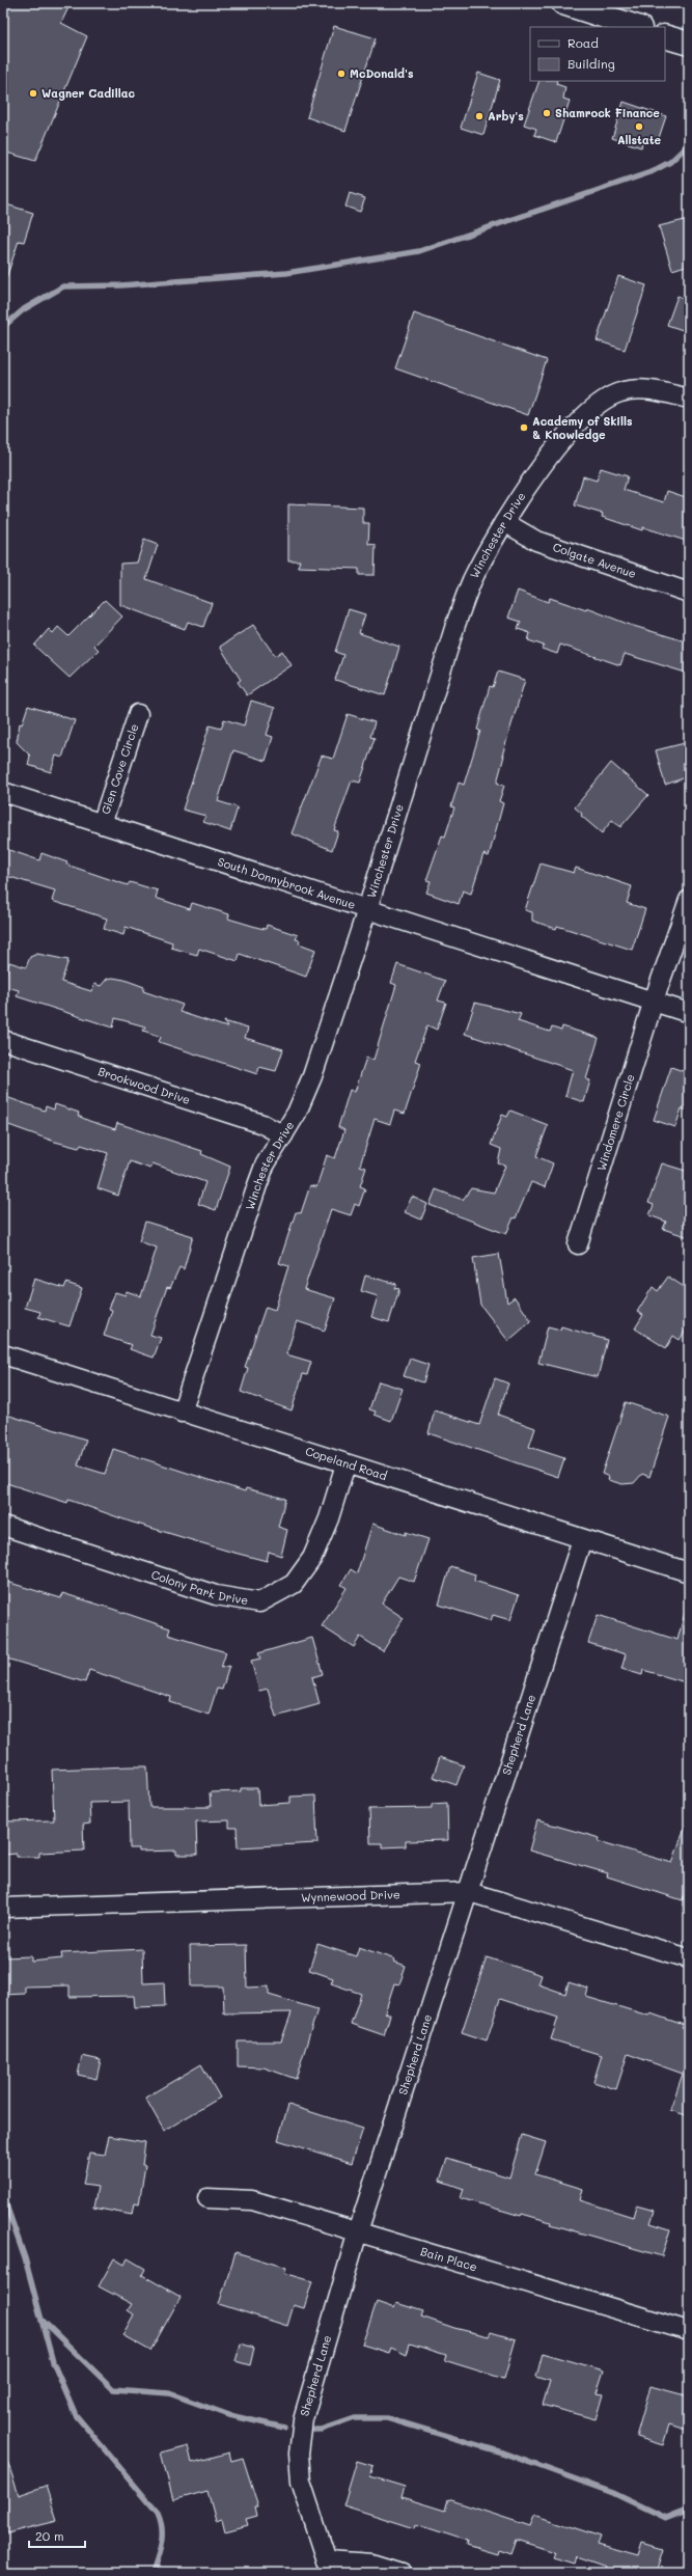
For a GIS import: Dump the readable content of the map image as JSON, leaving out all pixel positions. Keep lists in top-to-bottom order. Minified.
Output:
{"streets":{"street":["Winchester Drive","Colgate Avenue","Glen Cove Circle","South Donnybrook Avenue","Brookwood Drive","Windomere Circle","Copeland Road","Colony Park Drive","Shepherd Lane","Wynnewood Drive","Bain Place"]},"crossings":[["Winchester Drive","Colgate Avenue"],["Winchester Drive","South Donnybrook Avenue"],["Winchester Drive","Brookwood Drive"],["Winchester Drive","Copeland Road"],["Glen Cove Circle","South Donnybrook Avenue"],["South Donnybrook Avenue","Windomere Circle"],["Copeland Road","Colony Park Drive"],["Copeland Road","Shepherd Lane"],["Shepherd Lane","Wynnewood Drive"],["Shepherd Lane","Bain Place"]],"places":["McDonald's","Wagner Cadillac","Shamrock Finance","Arby's","Allstate","Academy of Skills & Knowledge"],"legend":["Road","Building"],"scale_bar":"20 m"}
